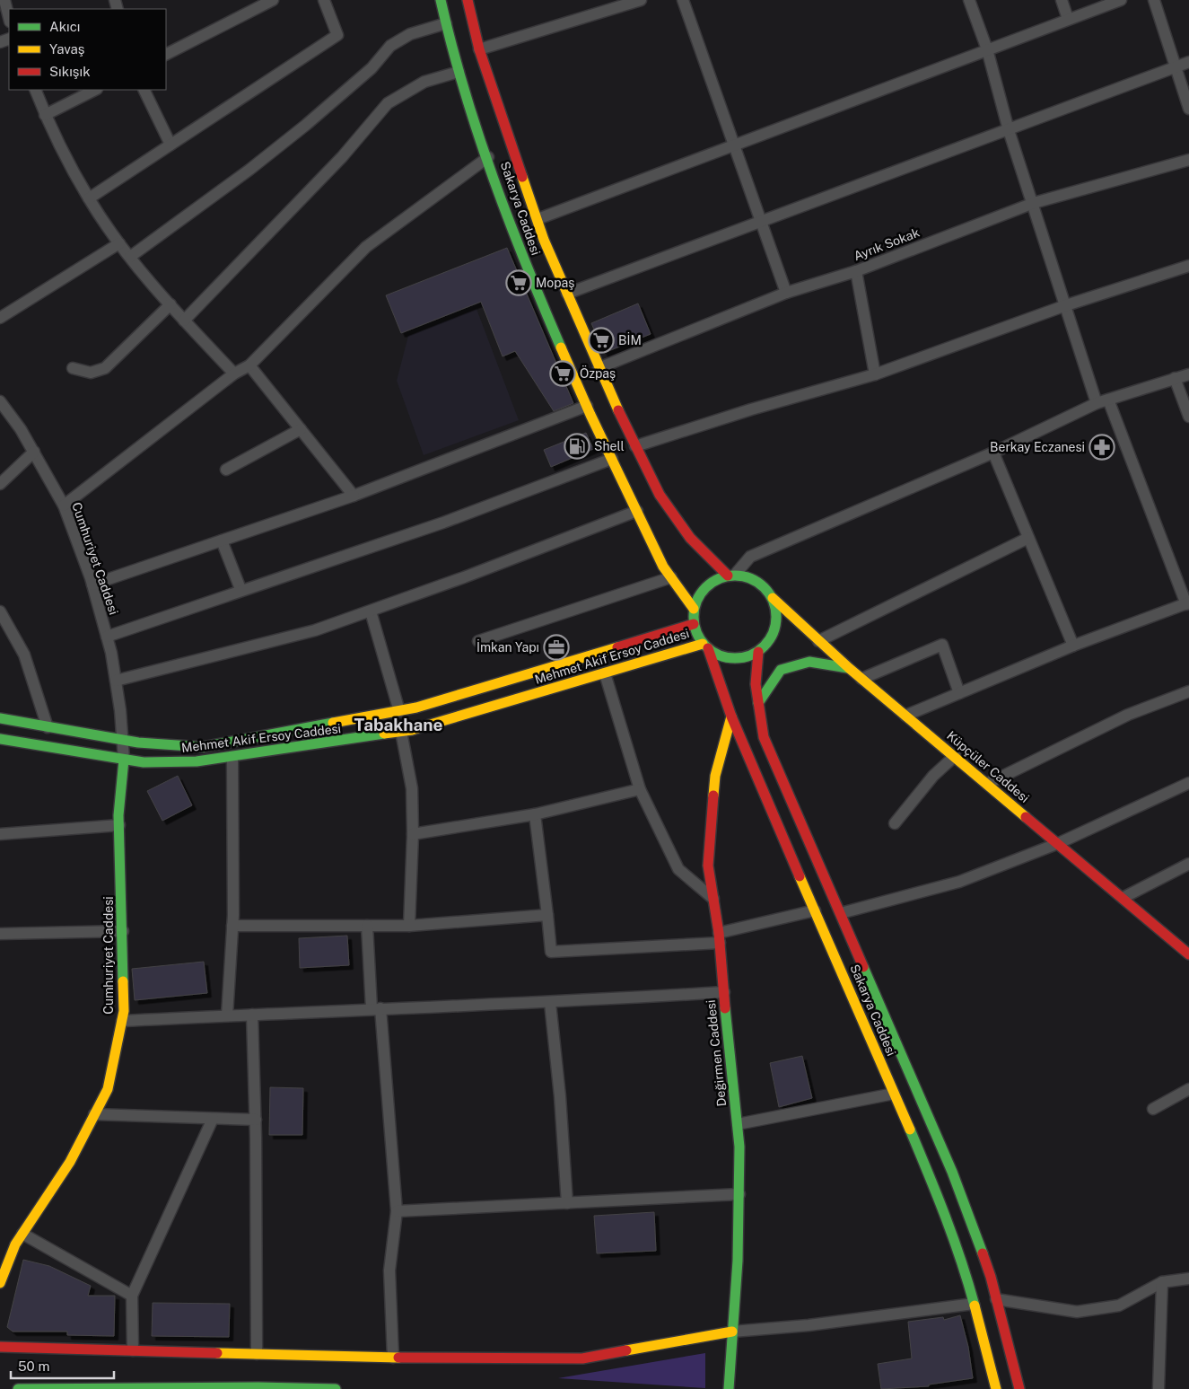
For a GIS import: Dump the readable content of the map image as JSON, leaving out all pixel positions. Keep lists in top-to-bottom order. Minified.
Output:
{"streets":{"main road":["Sakarya Caddesi","Cumhuriyet Caddesi","Mehmet Akif Ersoy Caddesi","Küpçüler Caddesi","Değirmen Caddesi"],"street":["Ayrık Sokak"]},"crossings":[["Sakarya Caddesi","Ayrık Sokak"],["Sakarya Caddesi","Mehmet Akif Ersoy Caddesi"],["Sakarya Caddesi","Küpçüler Caddesi"],["Sakarya Caddesi","Değirmen Caddesi"],["Cumhuriyet Caddesi","Mehmet Akif Ersoy Caddesi"],["Mehmet Akif Ersoy Caddesi","Küpçüler Caddesi"]],"districts":["Tabakhane"],"places":{"supermarket":["Mopaş","BİM","Özpaş"],"fuel station":["Shell"],"pharmacy":["Berkay Eczanesi"],"office":["İmkan Yapı"]},"legend":["Akıcı","Yavaş","Sıkışık"],"scale_bar":"50 m"}
